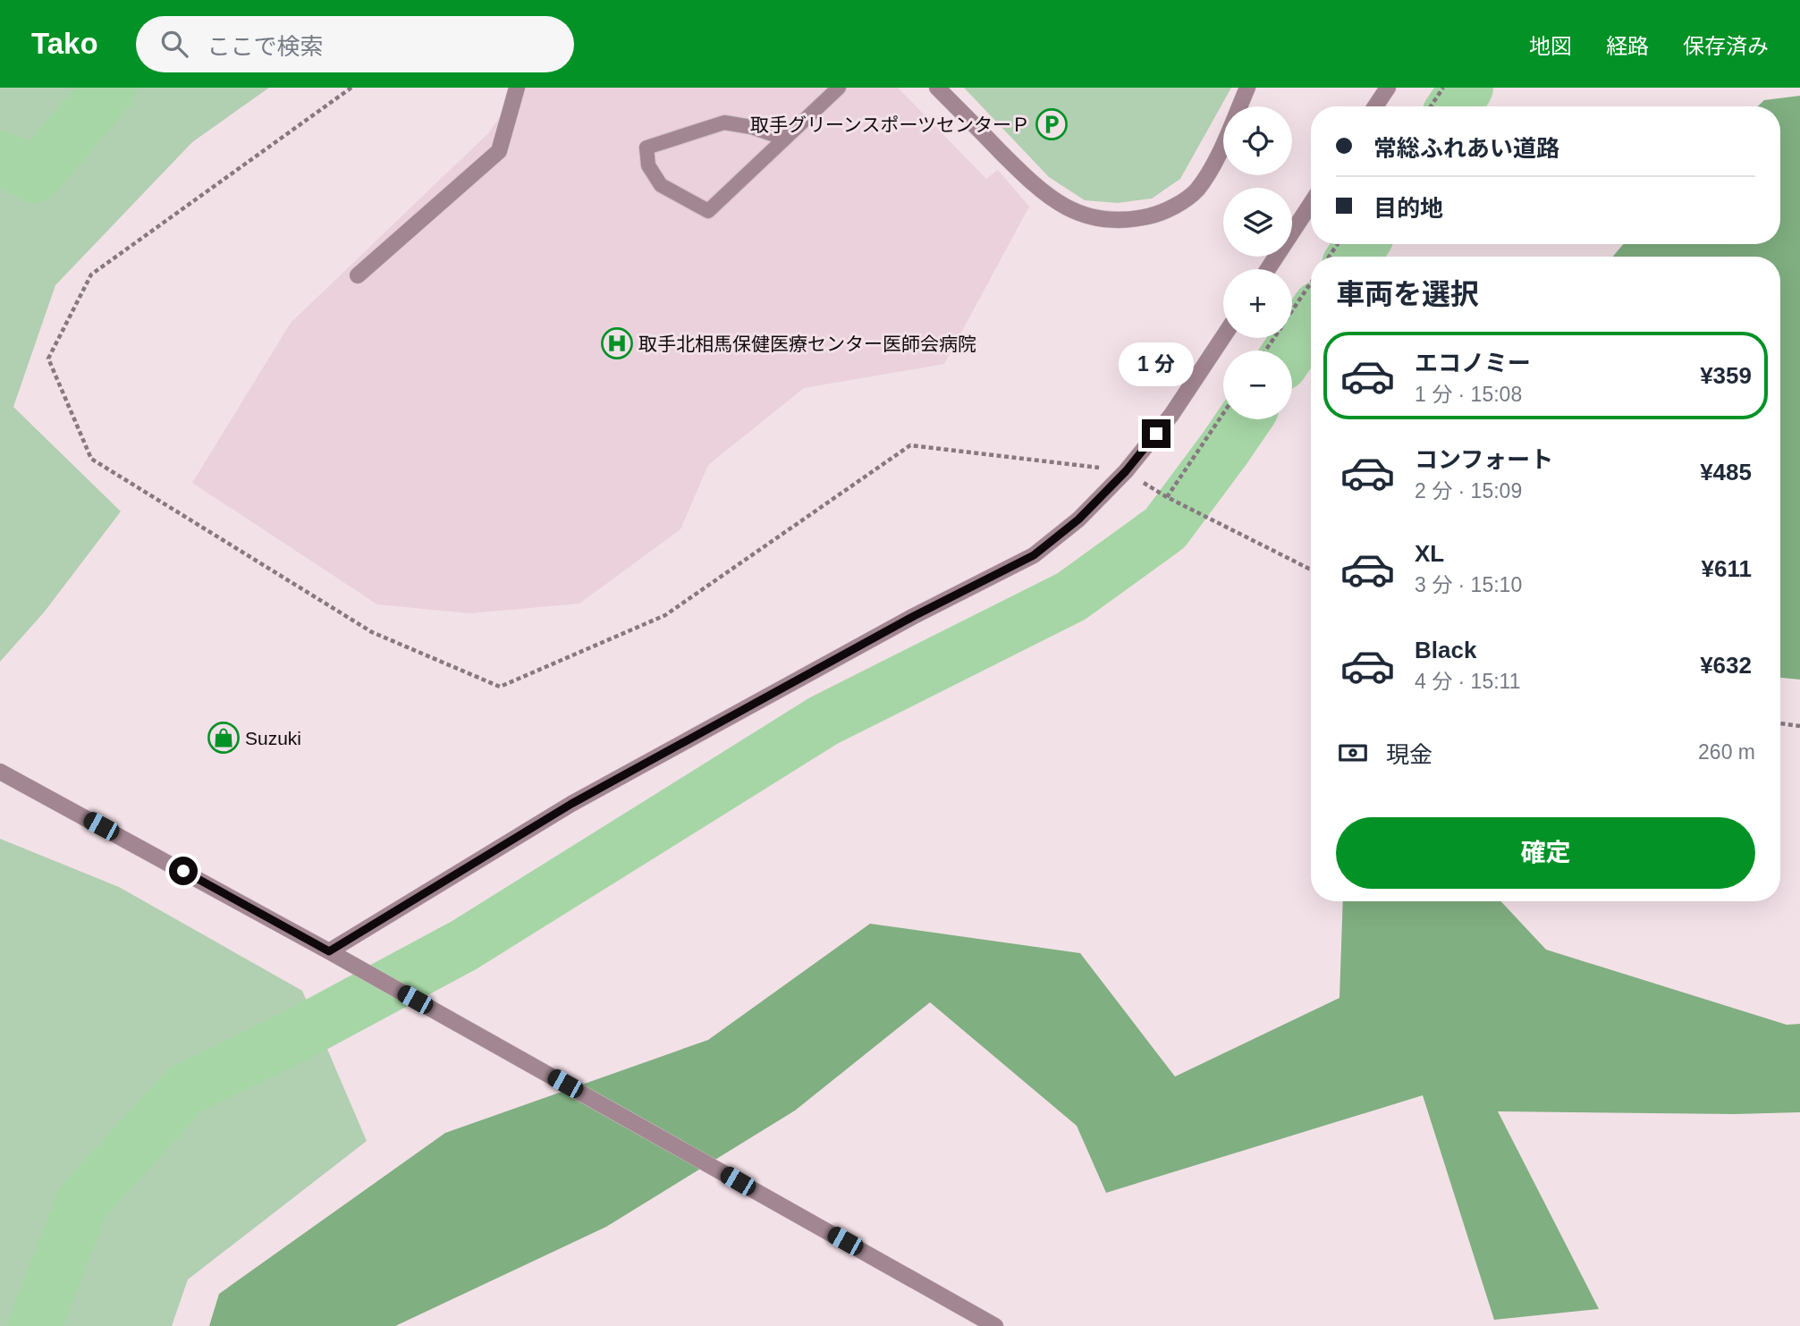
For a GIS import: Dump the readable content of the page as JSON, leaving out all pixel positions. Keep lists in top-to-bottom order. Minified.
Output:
{"places":{"parking":["取手グリーンスポーツセンターＰ"],"hospital":["取手北相馬保健医療センター医師会病院"],"shop":["Suzuki"]},"page":{"header":"Tako","search":"ここで検索","nav":["地図","経路","保存済み"],"map_buttons":["+","−"],"banner":["常総ふれあい道路","目的地"],"heading":"車両を選択","list":[{"name":"エコノミー","note":"1 分 · 15:08","value":"¥359"},{"name":"コンフォート","note":"2 分 · 15:09","value":"¥485"},{"name":"XL","note":"3 分 · 15:10","value":"¥611"},{"name":"Black","note":"4 分 · 15:11","value":"¥632"}],"bubble":"1 分","pay":["現金","260 m"],"buttons":"確定"}}
